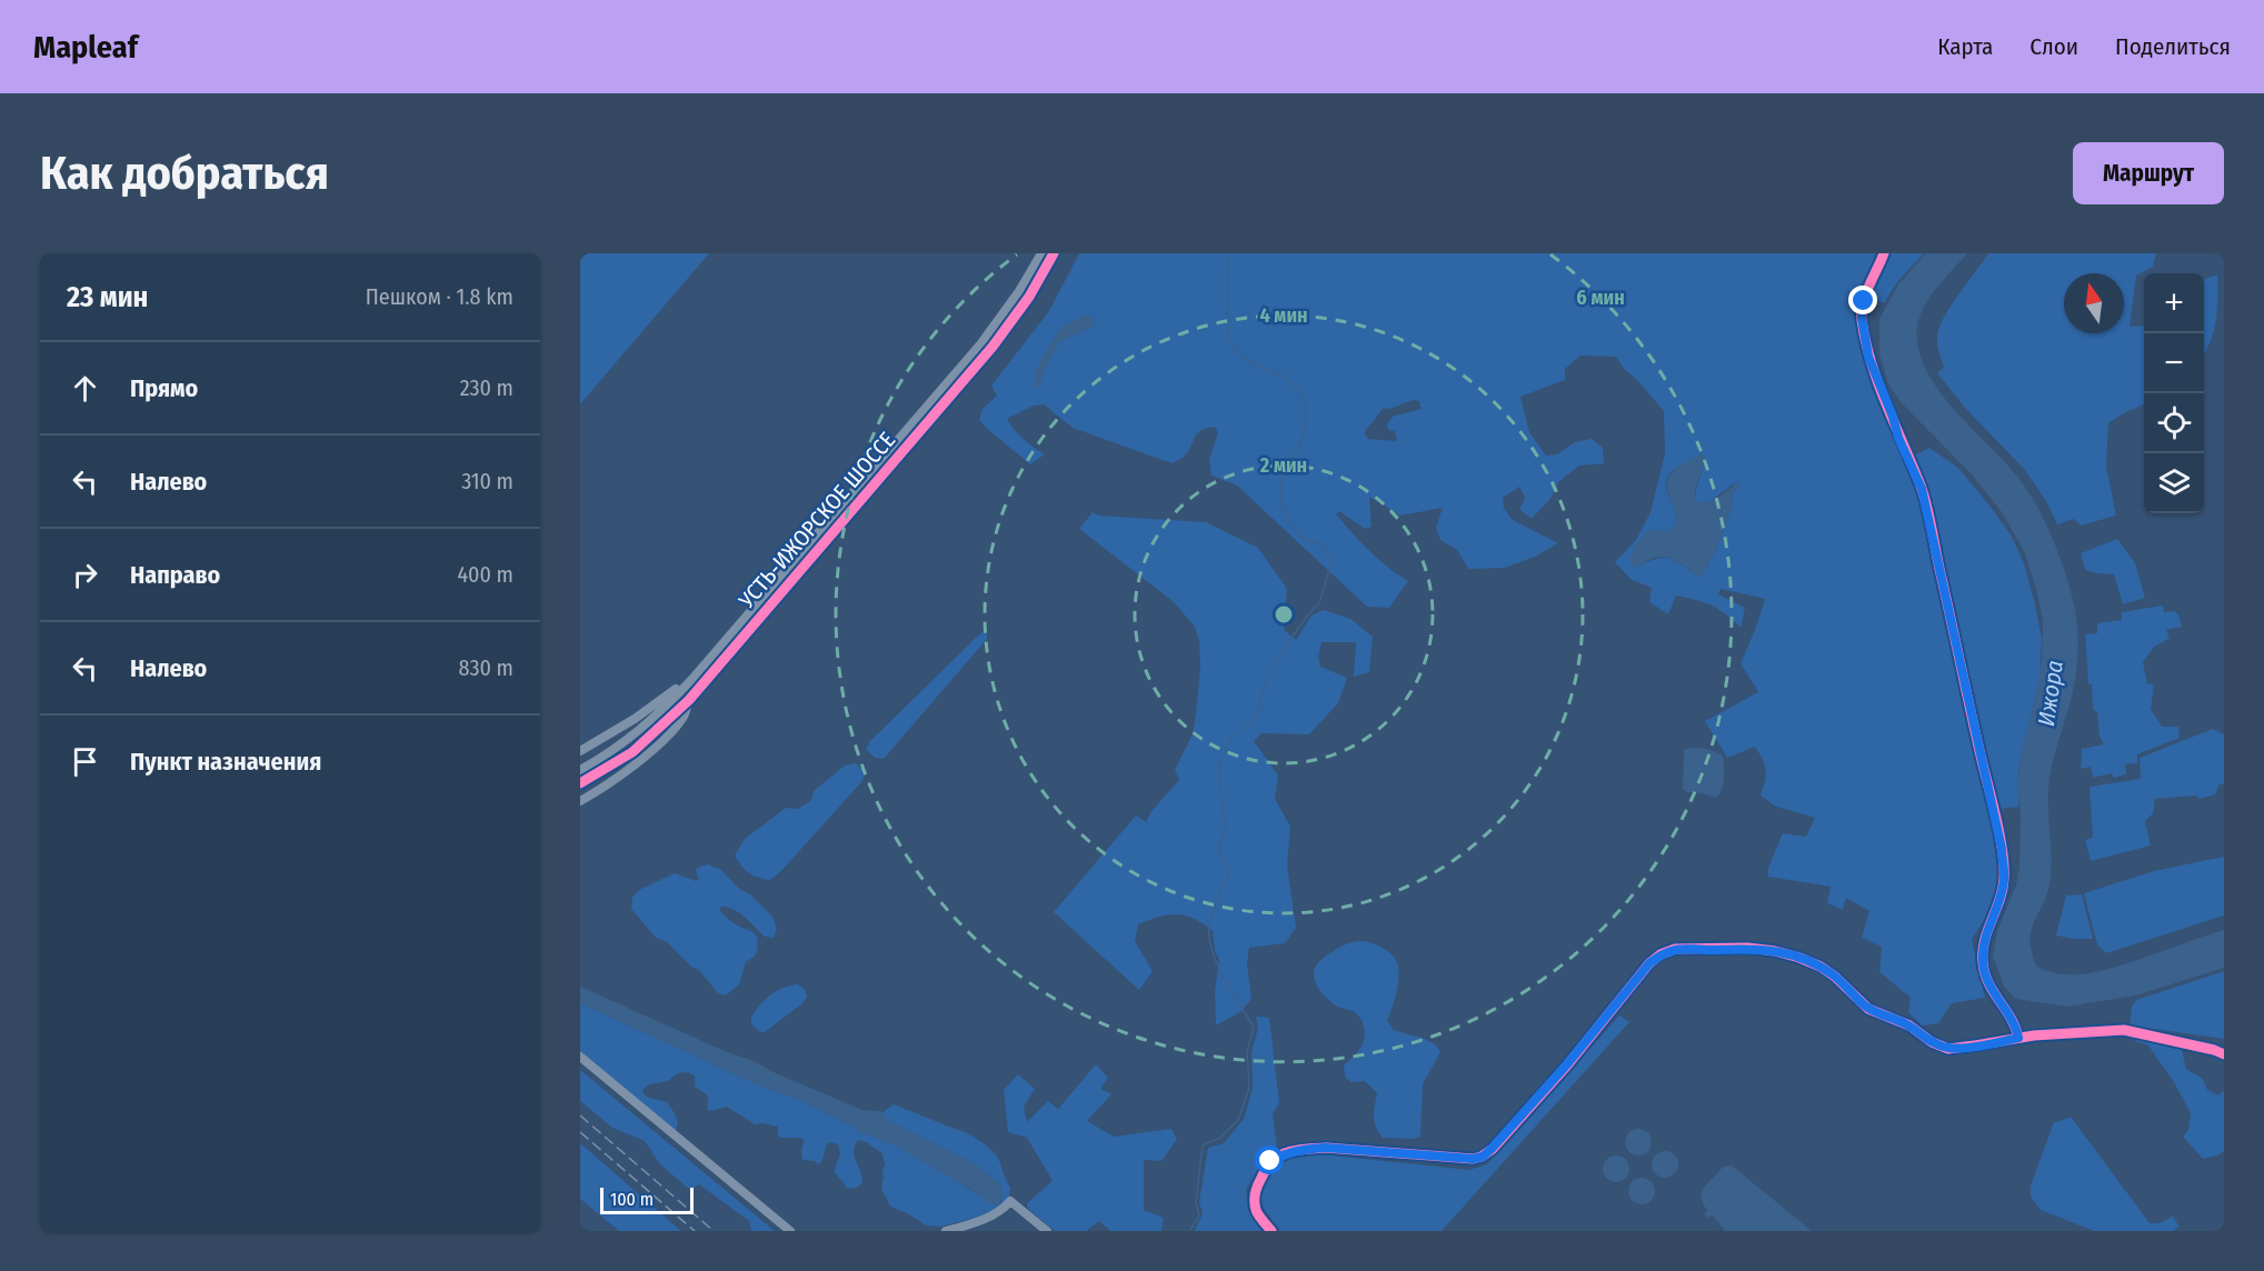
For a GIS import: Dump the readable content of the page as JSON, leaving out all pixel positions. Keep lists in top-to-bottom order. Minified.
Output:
{"streets":{"street":["УСТЬ-ИЖОРСКОЕ ШОССЕ"]},"water":["Ижора"],"scale_bar":"100 m","north":"top","page":{"header":"Mapleaf","nav":["Карта","Слои","Поделиться"],"buttons":"Маршрут","title":"Как добраться","heading":["23 мин","Пешком · 1.8 km"],"map_buttons":["+","−"],"list":[["Прямо","230 m"],["Налево","310 m"],["Направо","400 m"],["Налево","830 m"],"Пункт назначения"],"scale":"100 m"},"rings":["6 мин","4 мин","2 мин"]}
